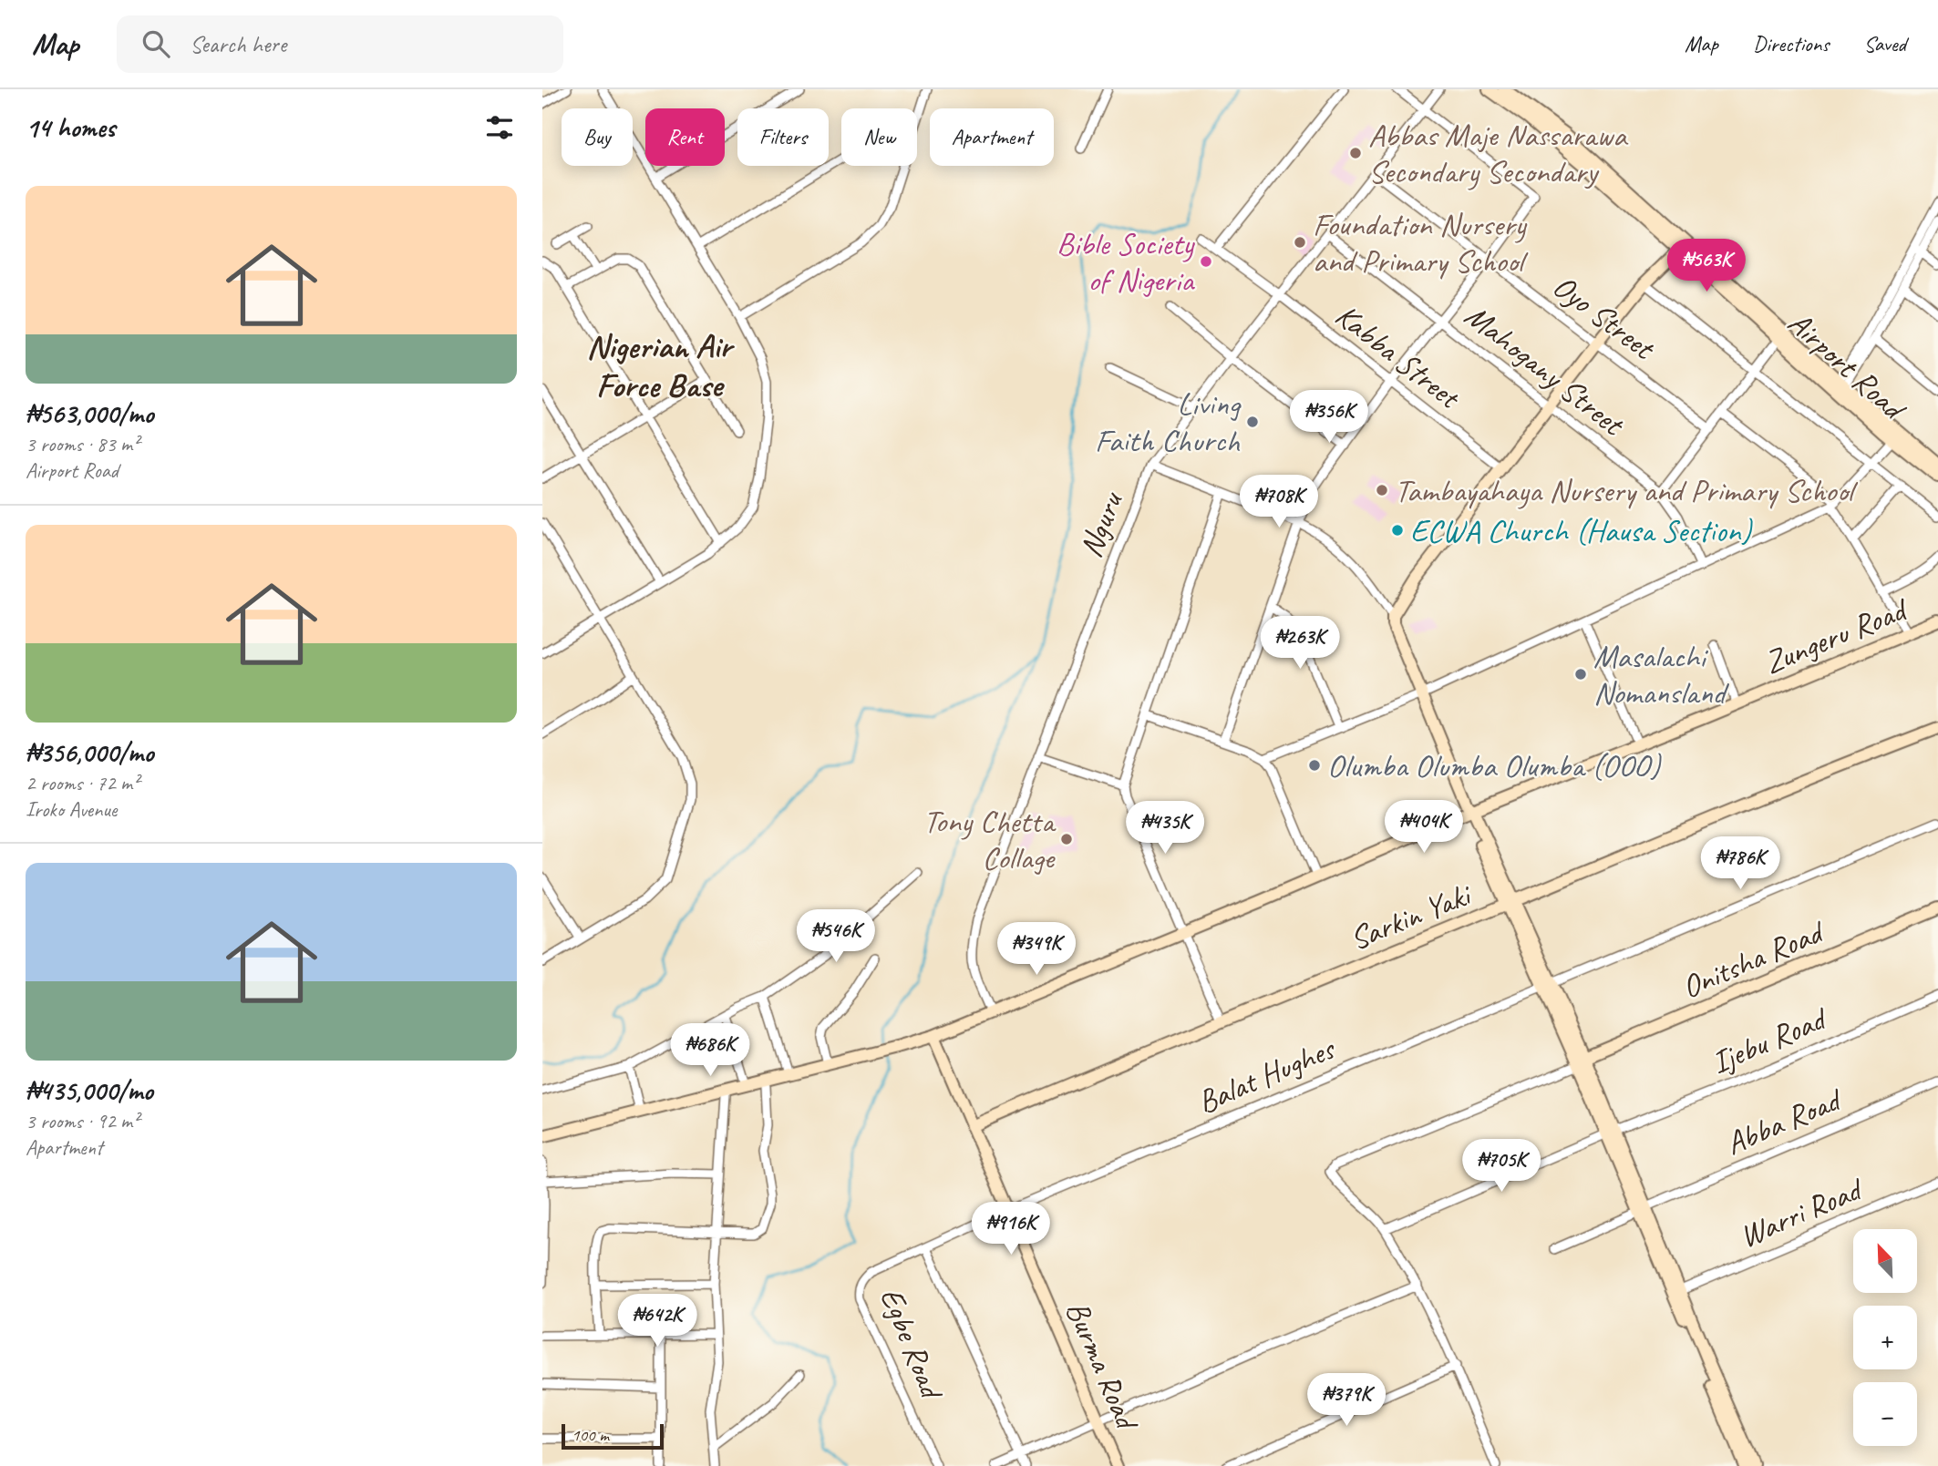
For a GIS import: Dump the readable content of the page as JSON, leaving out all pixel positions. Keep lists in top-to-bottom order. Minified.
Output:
{"streets":{"street":["Oyo Street","Kabba Street","Airport Road","Mahogany Street","Nguru","Zungeru Road","Sarkin Yaki","Onitsha Road","Ijebu Road","Balat Hughes","Abba Road","Warri Road","Egbe Road","Burma Road"]},"crossings":[["Oyo Street","Nguru"],["Kabba Street","Nguru"],["Mahogany Street","Nguru"],["Nguru","Zungeru Road"],["Zungeru Road","Burma Road"],["Sarkin Yaki","Burma Road"],["Onitsha Road","Ijebu Road"],["Balat Hughes","Egbe Road"],["Balat Hughes","Burma Road"],["Egbe Road","Burma Road"]],"districts":["Nigerian Air Force Base"],"places":["Abbas Maje Nassarawa Secondary Secondary","Foundation Nursery and Primary School","Bible Society of Nigeria","Living Faith Church","Tambayahaya Nursery and Primary School","ECWA Church (Hausa Section)","Masalachi Nomansland","Olumba Olumba Olumba (OOO)","Tony Chetta Collage"],"scale_bar":"100 m","north":"top left","page":{"header":"Map","search":"Search here","nav":["Map","Directions","Saved"],"heading":"14 homes","chip":["Buy","Rent","Filters","New","Apartment"],"list":[{"name":"₦563,000/mo","note":"3 rooms · 83 m² · Airport Road"},{"name":"₦356,000/mo","note":"2 rooms · 72 m² · Iroko Avenue"},{"name":"₦435,000/mo","note":"3 rooms · 92 m² · Apartment"}],"price":["₦563K","₦356K","₦708K","₦263K","₦404K","₦435K","₦786K","₦546K","₦349K","₦686K","₦705K","₦916K","₦642K","₦379K"],"map_buttons":["+","−"],"scale":"100 m"}}
